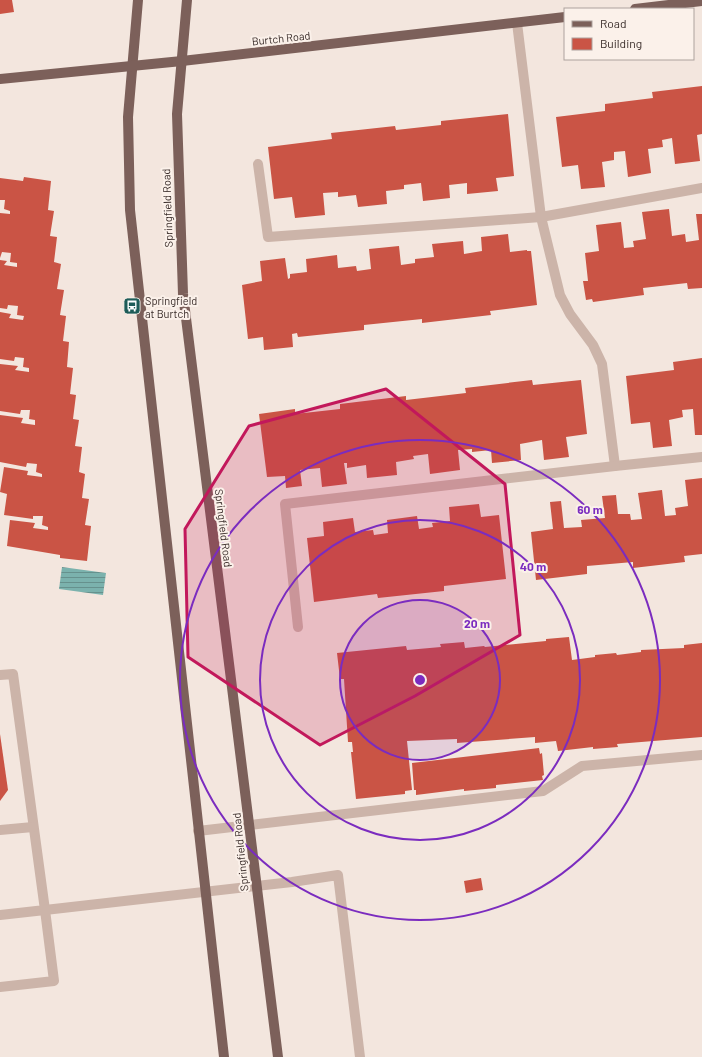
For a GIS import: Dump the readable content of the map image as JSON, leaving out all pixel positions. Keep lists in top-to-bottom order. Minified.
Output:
{"streets":{"main road":["Burtch Road","Springfield Road"]},"crossings":[["Burtch Road","Springfield Road"]],"places":{"bus stop":["Springfield at Burtch"]},"legend":["Road","Building"],"rings":["60 m","40 m","20 m"]}
